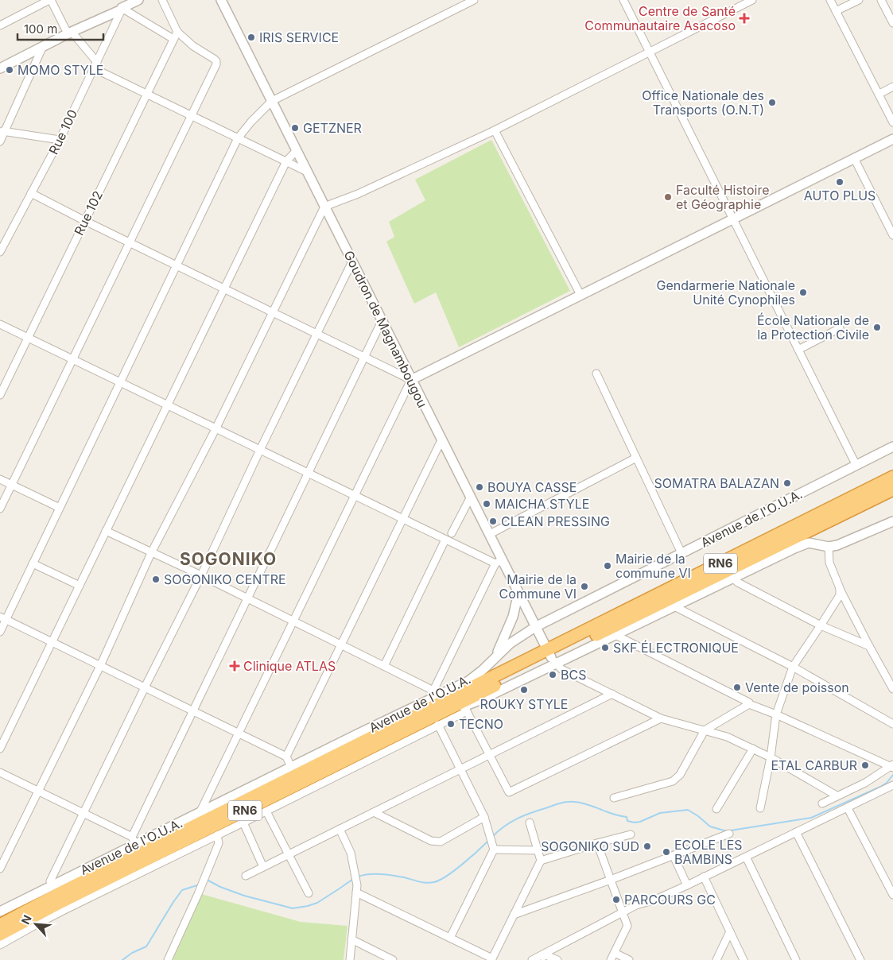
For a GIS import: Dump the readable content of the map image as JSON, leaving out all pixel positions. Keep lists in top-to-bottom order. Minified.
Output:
{"streets":{"highway":["Avenue de l'O.U.A.","RN6"],"street":["Rue 100","Rue 102","Goudron de Magnambougou"]},"crossings":[["Goudron de Magnambougou","Avenue de l'O.U.A."]],"districts":["SOGONIKO"],"places":{"health":["Centre de Santé Communautaire Asacoso","Clinique ATLAS"],"other":["IRIS SERVICE","MOMO STYLE","Office Nationale des Transports (O.N.T)","GETZNER","AUTO PLUS","Faculté Histoire et Géographie","Gendarmerie Nationale Unité Cynophiles","École Nationale de la Protection Civile","SOMATRA BALAZAN","BOUYA CASSE","MAICHA STYLE","CLEAN PRESSING","Mairie de la commune VI","SOGONIKO CENTRE","Mairie de la Commune VI","SKF ÉLECTRONIQUE","BCS","Vente de poisson","ROUKY STYLE","TECNO","ETAL CARBUR","SOGONIKO SUD","ECOLE LES BAMBINS","PARCOURS GC"]},"scale_bar":"100 m","north":"top left"}
